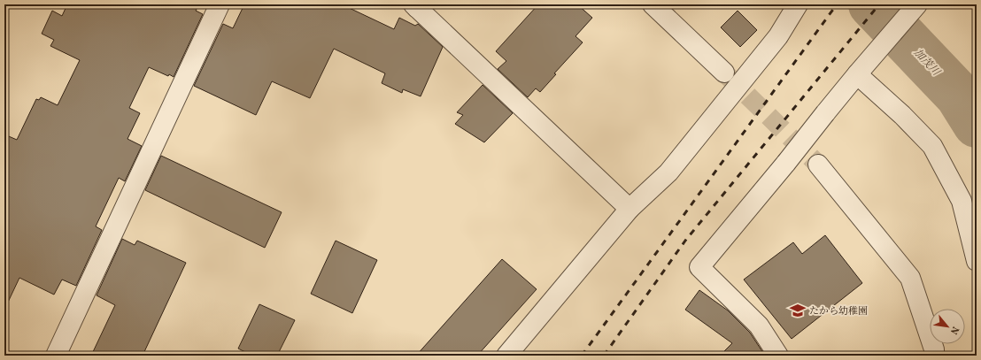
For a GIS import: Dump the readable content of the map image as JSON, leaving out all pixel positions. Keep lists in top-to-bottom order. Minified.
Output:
{"water":["加茂川"],"places":{"school or university":["たから幼稚園"]},"north":"bottom right"}
